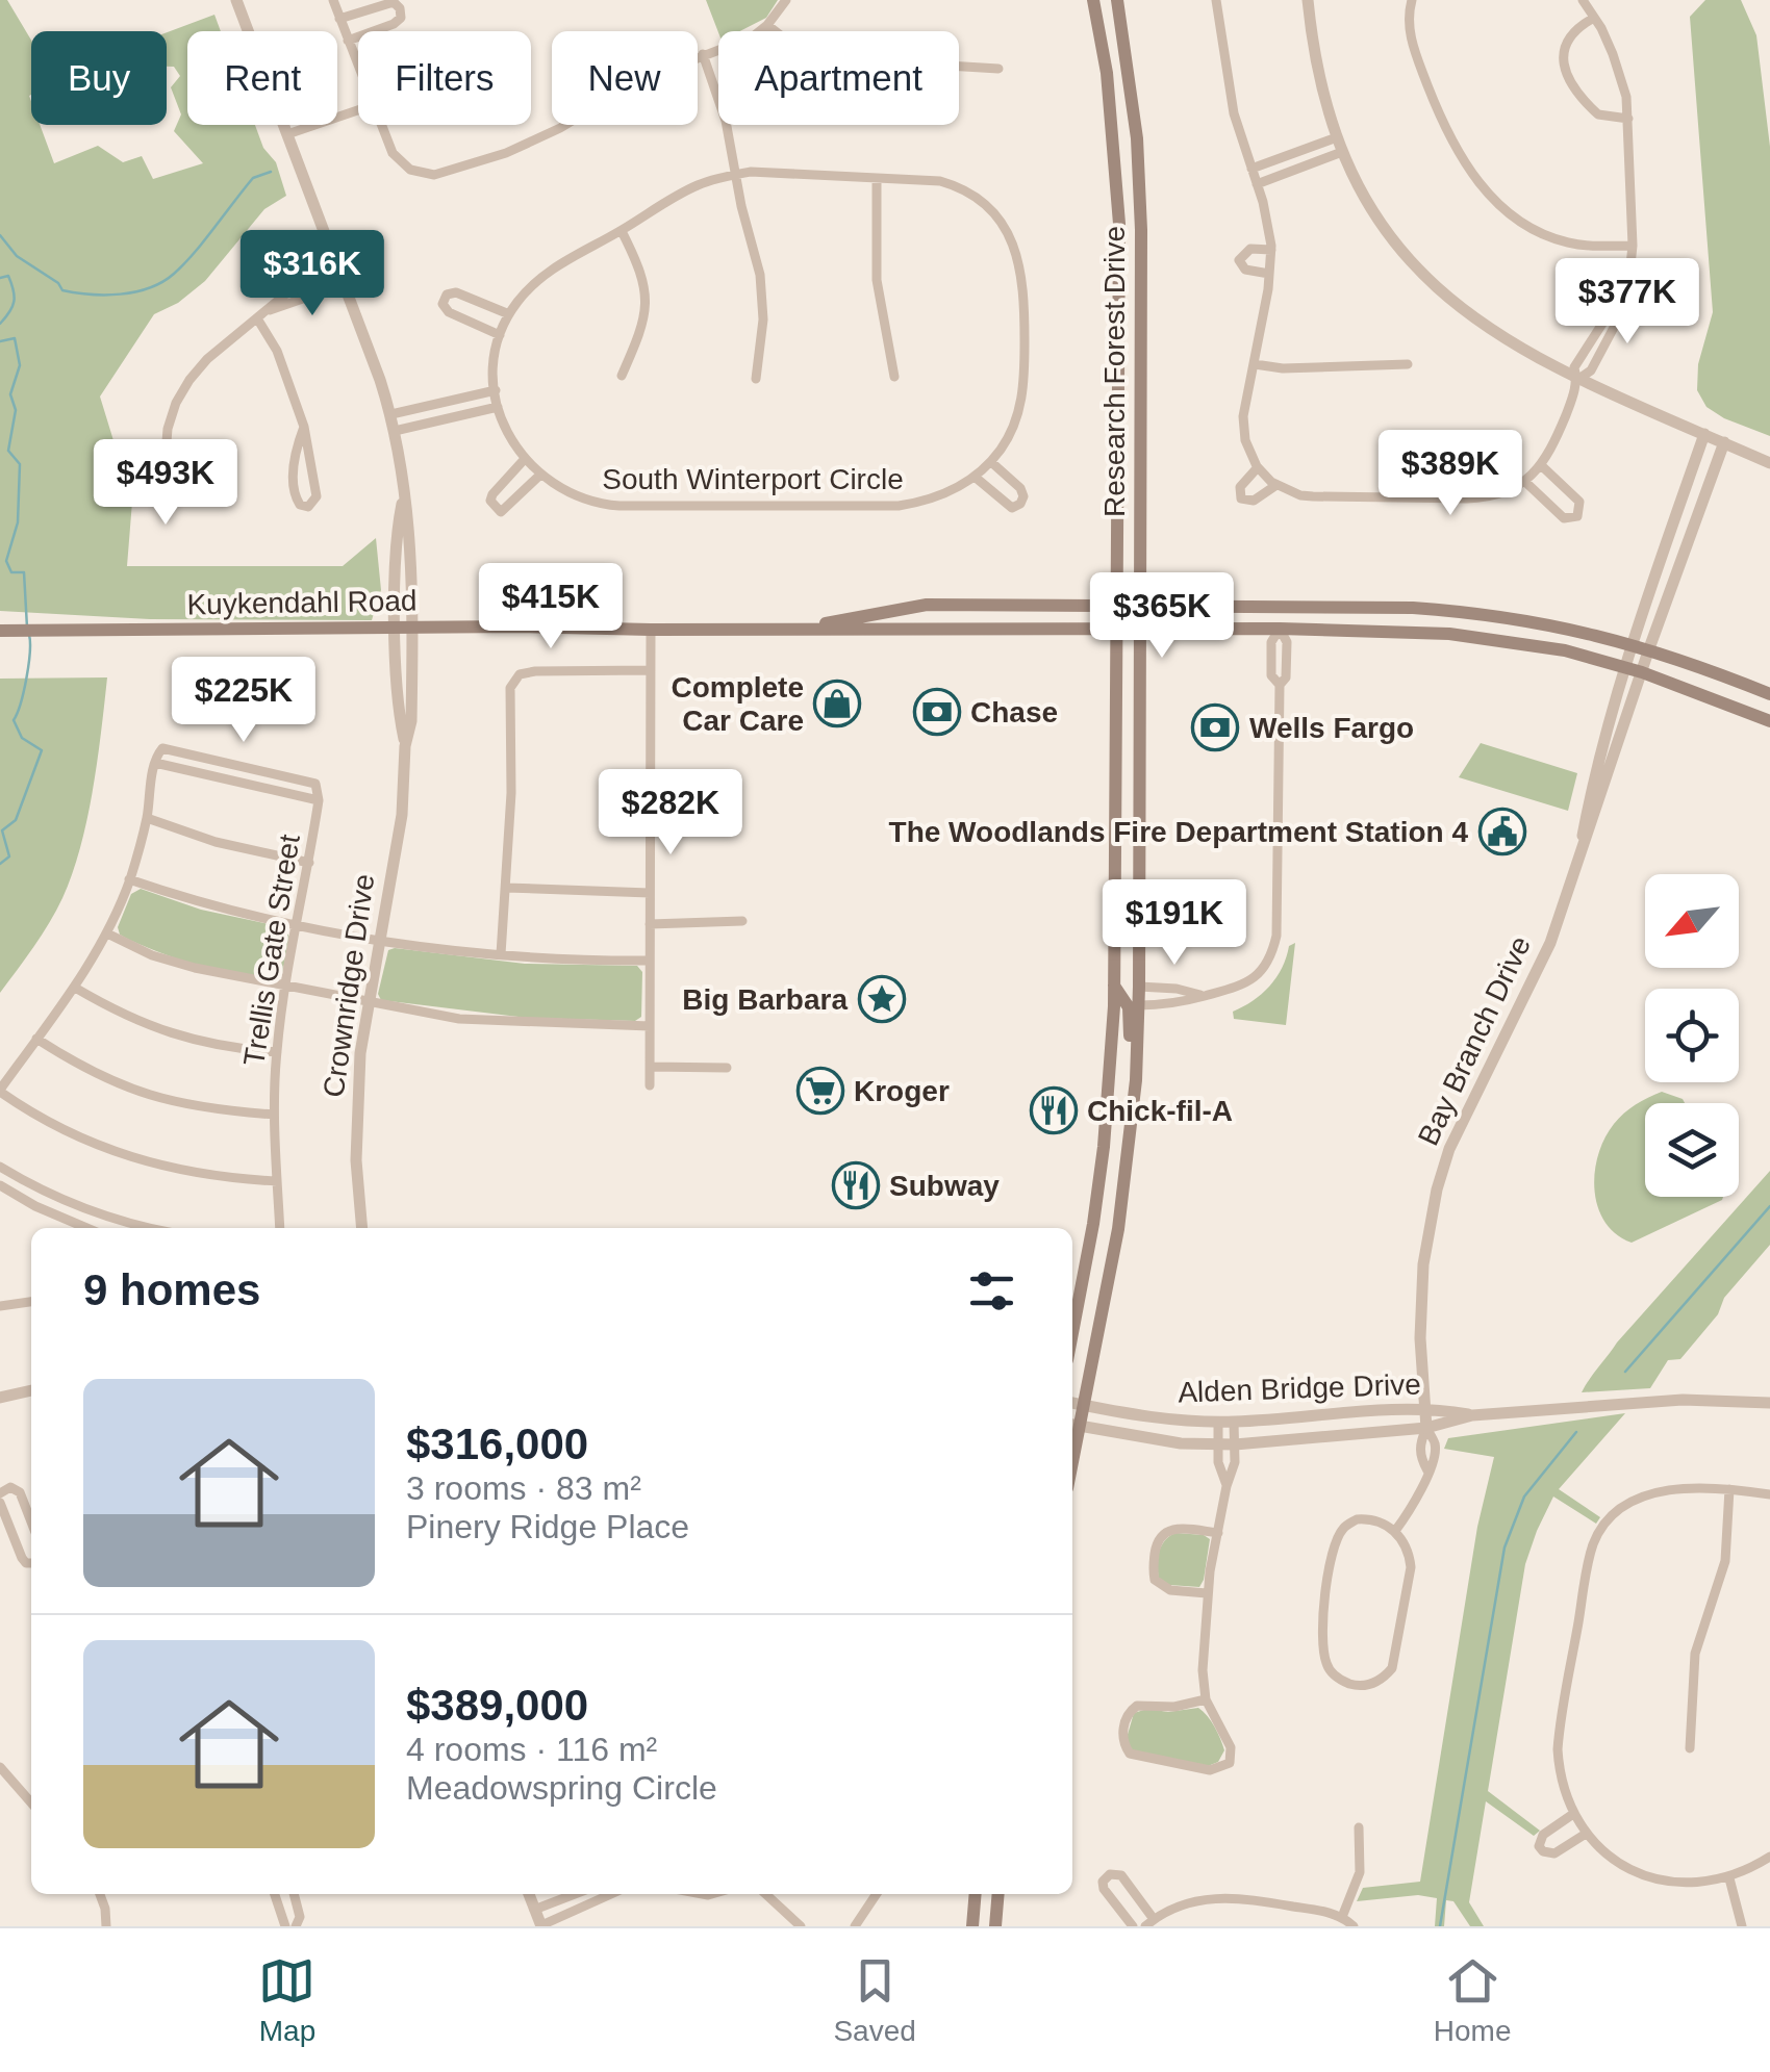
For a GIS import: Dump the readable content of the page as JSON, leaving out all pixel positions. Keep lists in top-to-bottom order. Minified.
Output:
{"streets":{"main road":["Research Forest Drive","Kuykendahl Road"],"street":["South Winterport Circle","Trellis Gate Street","Crownridge Drive","Bay Branch Drive","Alden Bridge Drive"]},"crossings":[["Research Forest Drive","Kuykendahl Road"],["Research Forest Drive","Alden Bridge Drive"],["Kuykendahl Road","Crownridge Drive"],["Kuykendahl Road","Bay Branch Drive"],["Bay Branch Drive","Alden Bridge Drive"]],"places":{"shop":["Complete Car Care"],"bank":["Chase","Wells Fargo"],"public building":["The Woodlands Fire Department Station 4"],"place":["Big Barbara"],"supermarket":["Kroger"],"restaurant":["Chick-fil-A","Subway"]},"north":"bottom left","page":{"chip":["Buy","Rent","Filters","New","Apartment"],"price":["$316K","$377K","$389K","$493K","$415K","$365K","$225K","$282K","$191K"],"heading":"9 homes","list":[{"name":"$316,000","note":"3 rooms · 83 m² · Pinery Ridge Place"},{"name":"$389,000","note":"4 rooms · 116 m² · Meadowspring Circle"}],"tabs":["Map","Saved","Home"]}}
